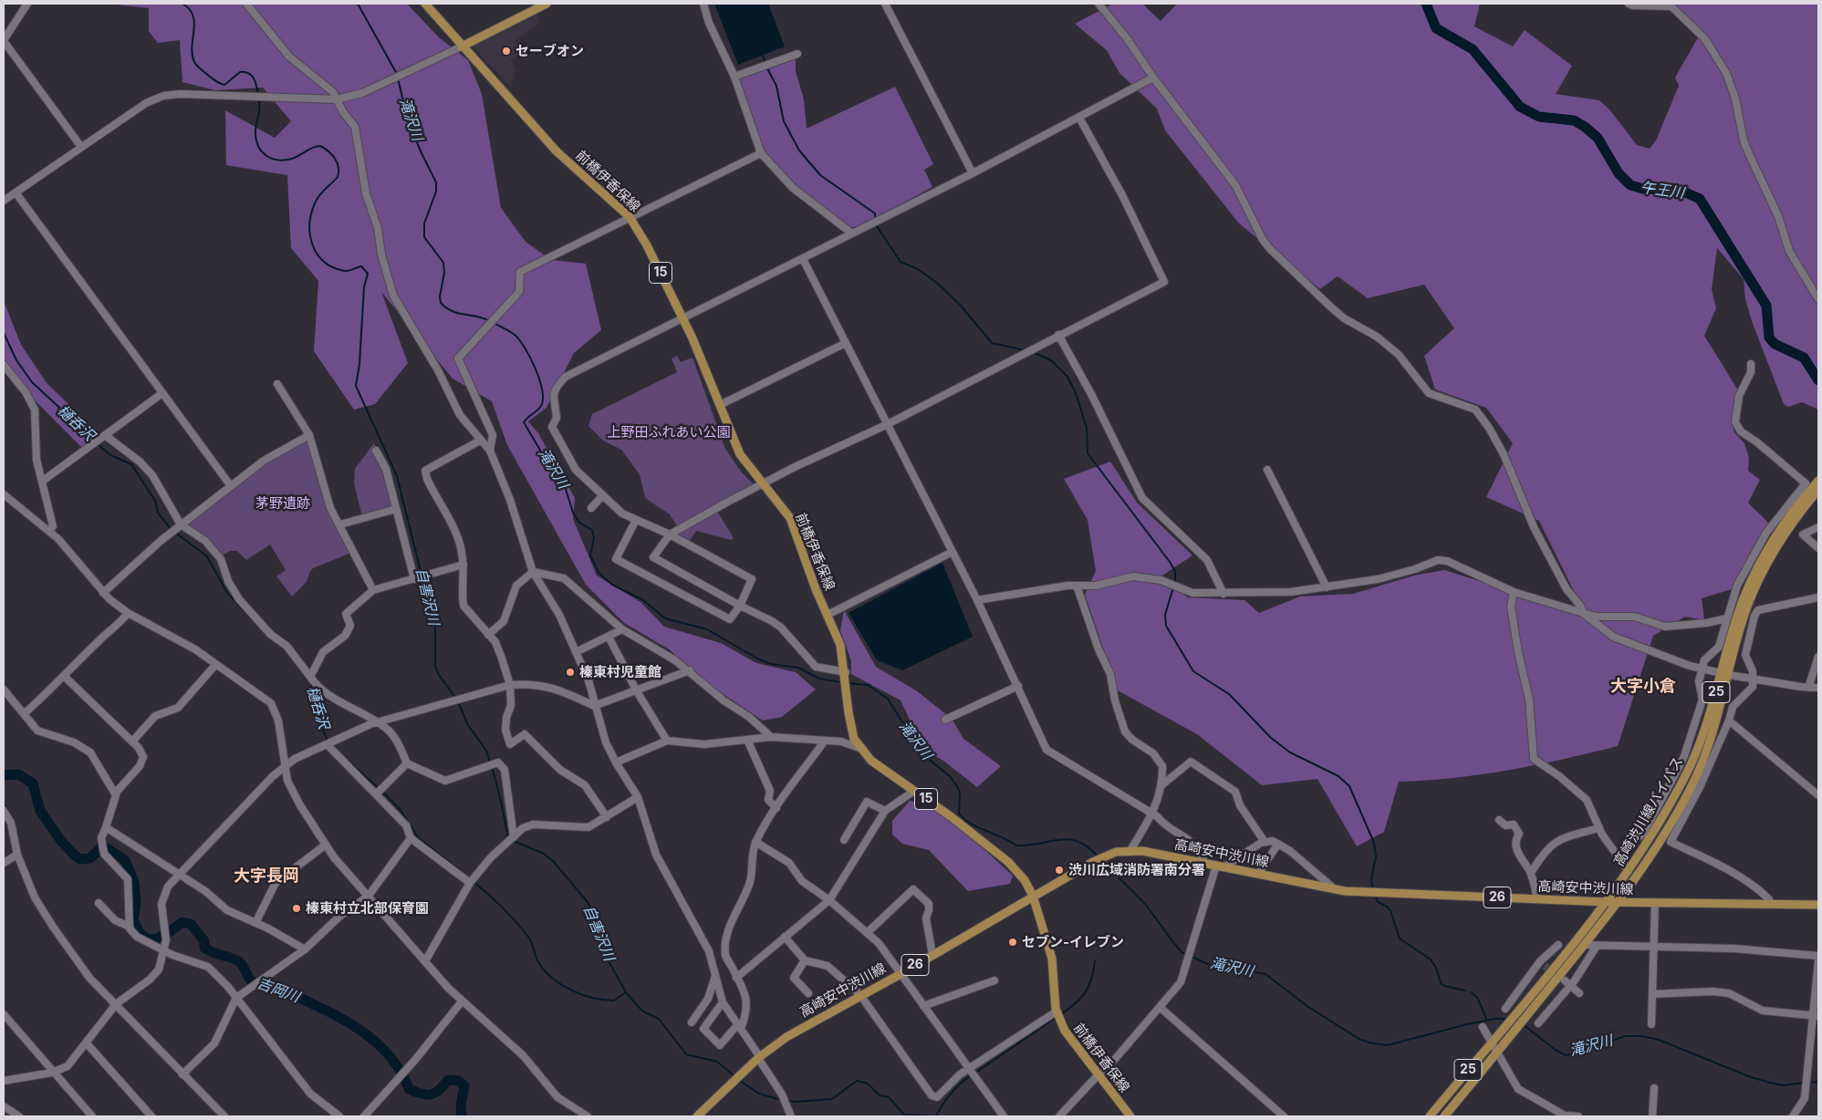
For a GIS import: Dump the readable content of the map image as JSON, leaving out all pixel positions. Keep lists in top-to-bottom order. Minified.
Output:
{"streets":{"main road":["前橋伊香保線","15","25","高崎渋川線バイパス","高崎安中渋川線","26"]},"crossings":[["前橋伊香保線","高崎安中渋川線"],["高崎渋川線バイパス","高崎安中渋川線"]],"districts":["大字小倉","大字長岡"],"water":["滝沢川","午王川","樋呑沢","自害沢川","吉岡川"],"parks":["上野田ふれあい公園","茅野遺跡"],"places":["セーブオン","榛東村児童館","渋川広域消防署南分署","榛東村立北部保育園","セブン-イレブン"]}
